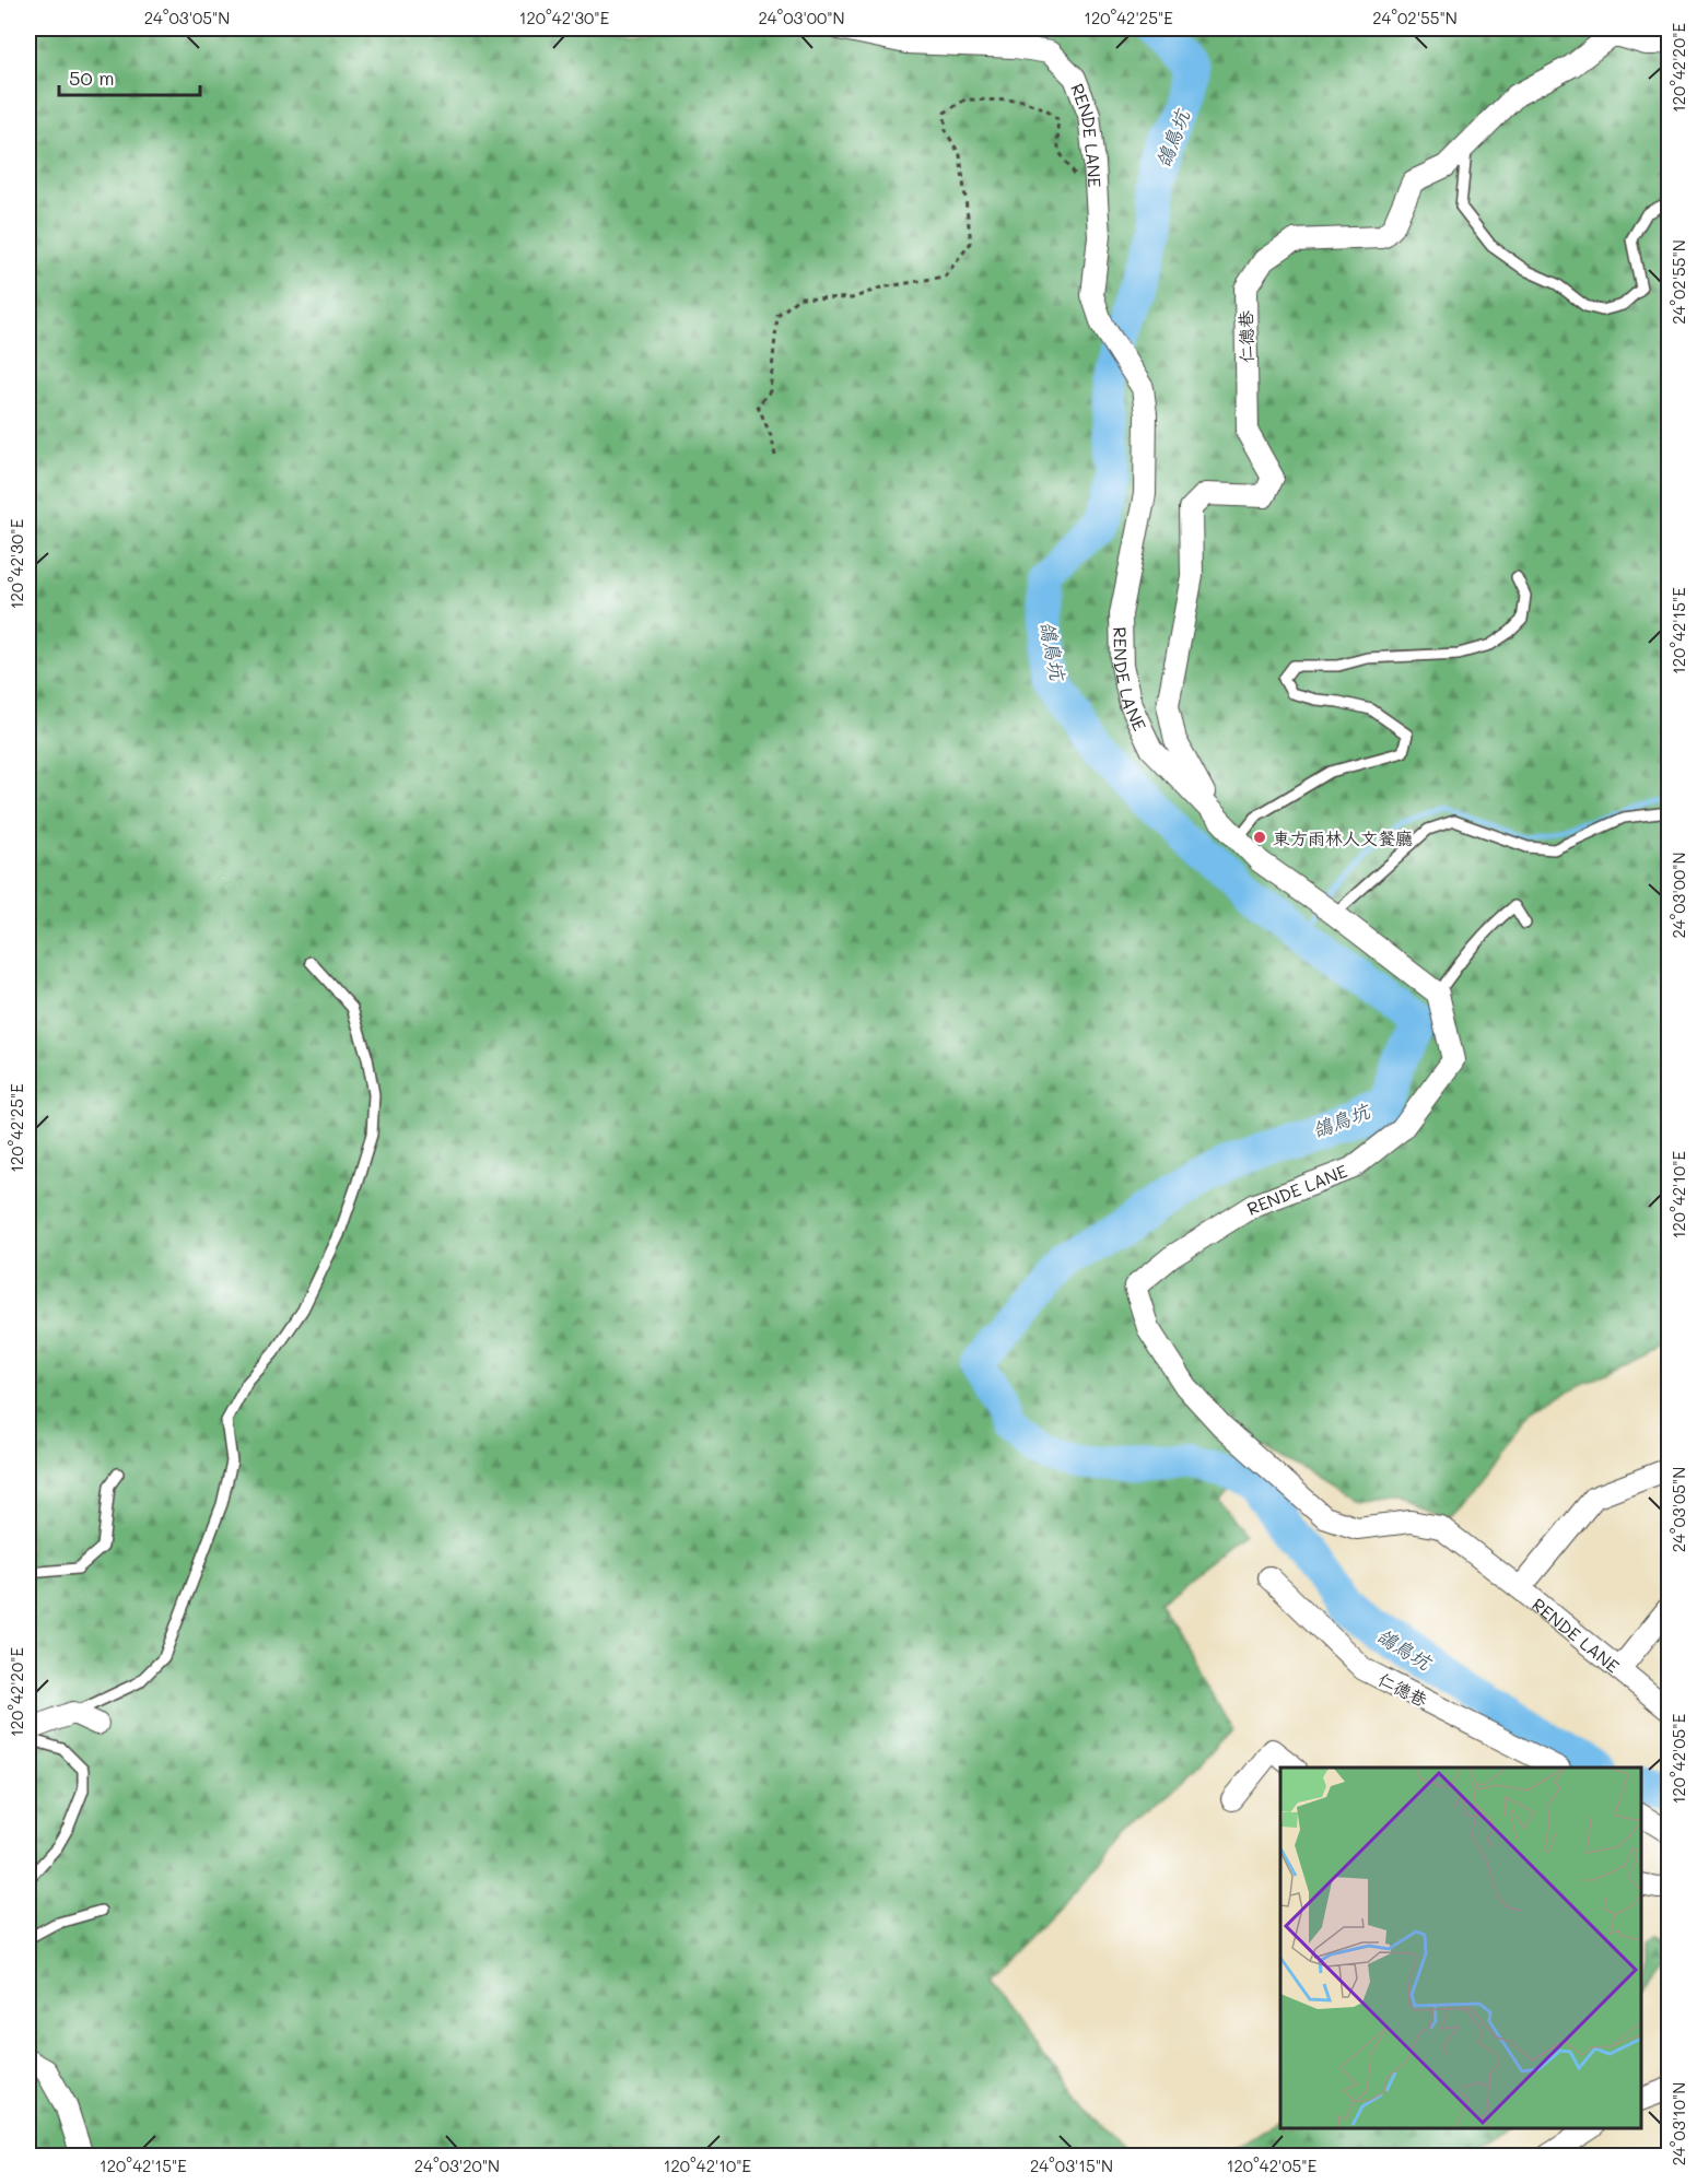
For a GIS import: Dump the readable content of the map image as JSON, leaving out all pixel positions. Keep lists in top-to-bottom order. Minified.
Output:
{"streets":{"street":["RENDE LANE","仁德巷"]},"crossings":[["RENDE LANE","仁德巷"]],"water":["鴿鳥坑"],"places":["東方雨林人文餐廳"],"scale_bar":"50 m","coordinates":["24°03'05\"N","120°42'30\"E","24°03'00\"N","120°42'25\"E","24°02'55\"N","120°42'20\"E","120°42'15\"E","120°42'10\"E","120°42'05\"E","24°03'10\"N","24°03'20\"N","24°03'15\"N"]}
